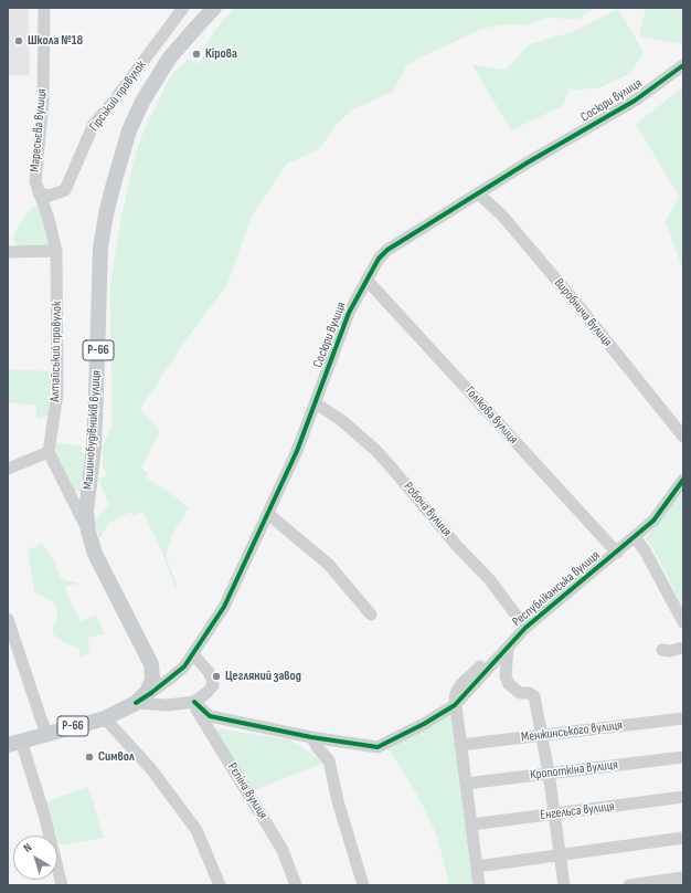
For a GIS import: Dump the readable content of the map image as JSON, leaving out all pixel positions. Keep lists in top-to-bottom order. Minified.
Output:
{"streets":{"main road":["Сосюри вулиця","Р-66","Машинобудівників вулиця"],"street":["Гірський провулок","Маресьєва вулиця","Виробнича вулиця","Алтайський провулок","Голікова вулиця","Робоча вулиця","Республіканська вулиця","Менжинського вулиця","Кропоткіна вулиця","Рєпіна вулиця","Енгельса вулиця"]},"crossings":[["Гірський провулок","Маресьєва вулиця"],["Сосюри вулиця","Виробнича вулиця"],["Сосюри вулиця","Голікова вулиця"],["Сосюри вулиця","Машинобудівників вулиця"],["Сосюри вулиця","Робоча вулиця"],["Маресьєва вулиця","Алтайський провулок"],["Голікова вулиця","Республіканська вулиця"],["Робоча вулиця","Республіканська вулиця"],["Республіканська вулиця","Рєпіна вулиця"]],"places":["Школа №18","Кірова","Цегляний завод","Символ"],"north":"top left"}
